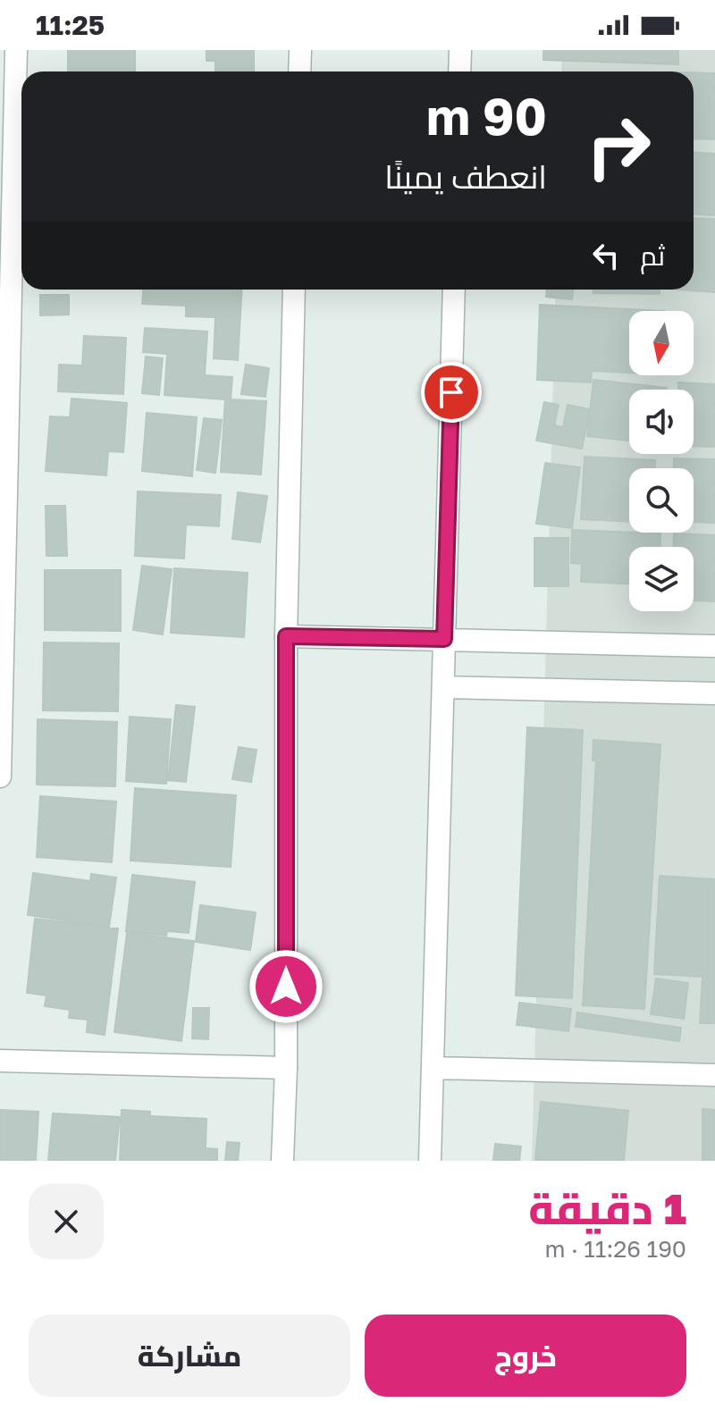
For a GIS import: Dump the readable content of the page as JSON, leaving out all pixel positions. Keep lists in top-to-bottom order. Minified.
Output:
{"north":"bottom","page":{"status":"11:25","turn":["90 m","انعطف يمينًا"],"then":"ثم","heading":["1 دقيقة","190 m · 11:26"],"buttons":["خروج","مشاركة"]}}
